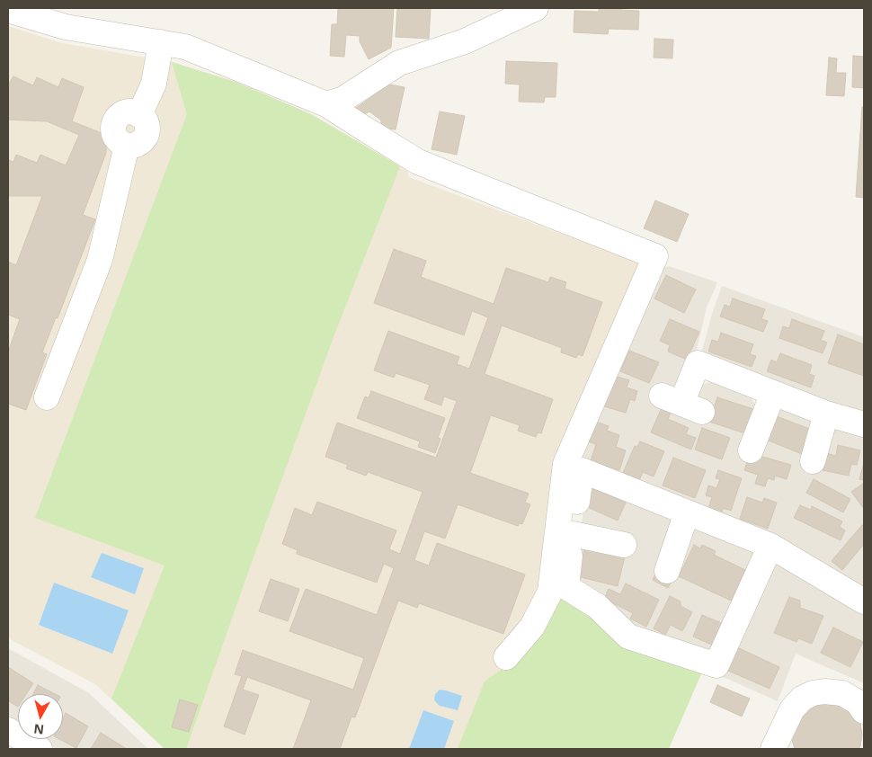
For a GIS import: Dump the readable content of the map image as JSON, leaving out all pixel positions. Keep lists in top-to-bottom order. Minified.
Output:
{"north":"bottom"}
